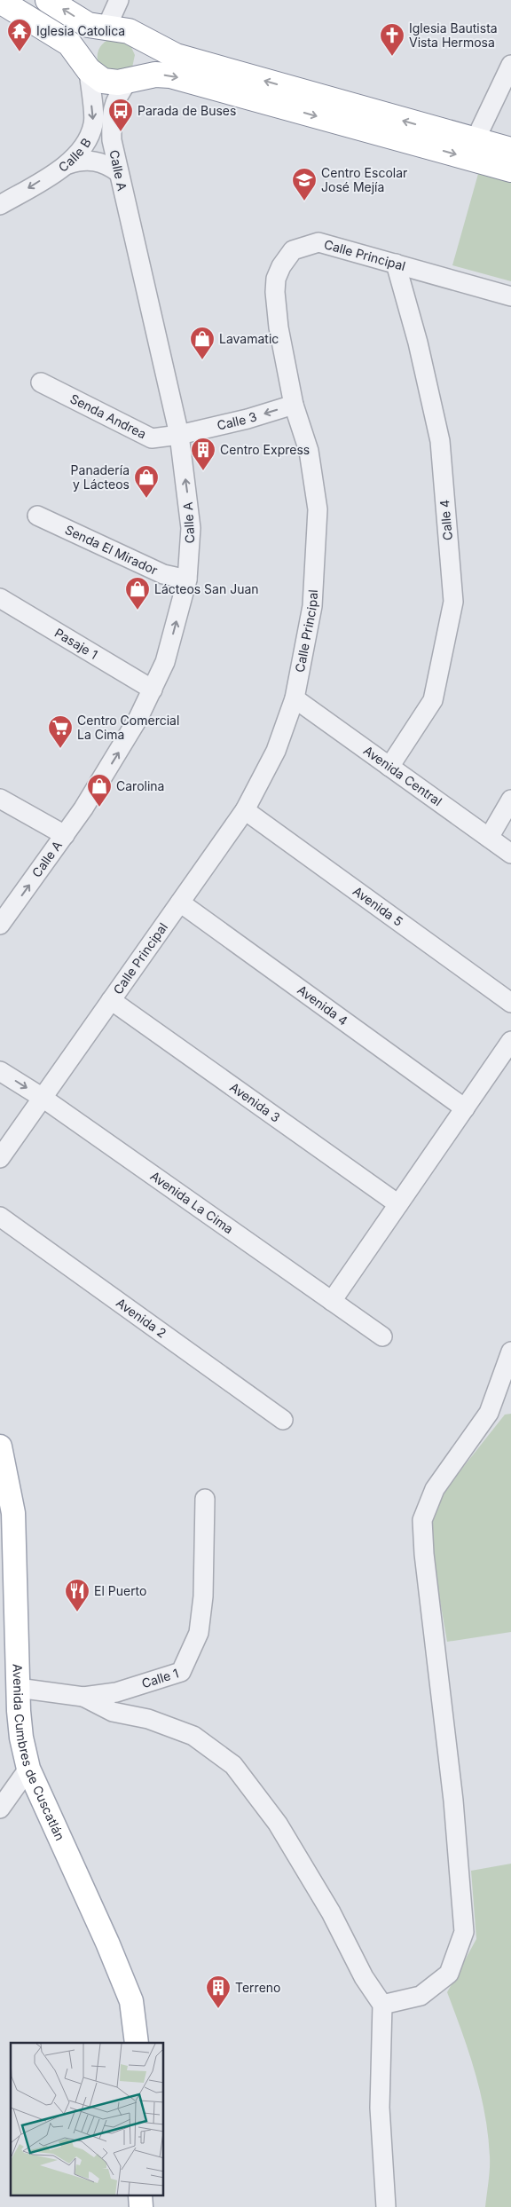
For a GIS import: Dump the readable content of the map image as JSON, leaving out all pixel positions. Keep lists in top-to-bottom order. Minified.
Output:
{"streets":{"main road":["Avenida Cumbres de Cuscatlán"],"street":["Calle B","Calle A","Calle Principal","Senda Andrea","Calle 3","Calle 4","Senda El Mirador","Pasaje 1","Avenida Central","Avenida 5","Avenida 4","Avenida 3","Avenida La Cima","Avenida 2","Calle 1"]},"crossings":[["Calle B","Calle A"],["Calle A","Senda Andrea"],["Calle A","Calle 3"],["Calle A","Senda El Mirador"],["Calle A","Pasaje 1"],["Calle Principal","Calle 3"],["Calle Principal","Calle 4"],["Calle Principal","Avenida Central"],["Calle Principal","Avenida 5"],["Calle Principal","Avenida 4"],["Calle Principal","Avenida 3"],["Calle Principal","Avenida La Cima"],["Senda Andrea","Calle 3"],["Calle 4","Avenida Central"],["Calle 1","Avenida Cumbres de Cuscatlán"]],"one_way":["Calle B","Calle A","Calle 3"],"places":{"temple":["Iglesia Catolica"],"church":["Iglesia Bautista Vista Hermosa"],"bus stop":["Parada de Buses"],"school or university":["Centro Escolar José Mejía"],"shop":["Lavamatic","Panadería y Lácteos","Lácteos San Juan","Carolina"],"building":["Centro Express","Terreno"],"supermarket":["Centro Comercial La Cima"],"restaurant":["El Puerto"]}}
